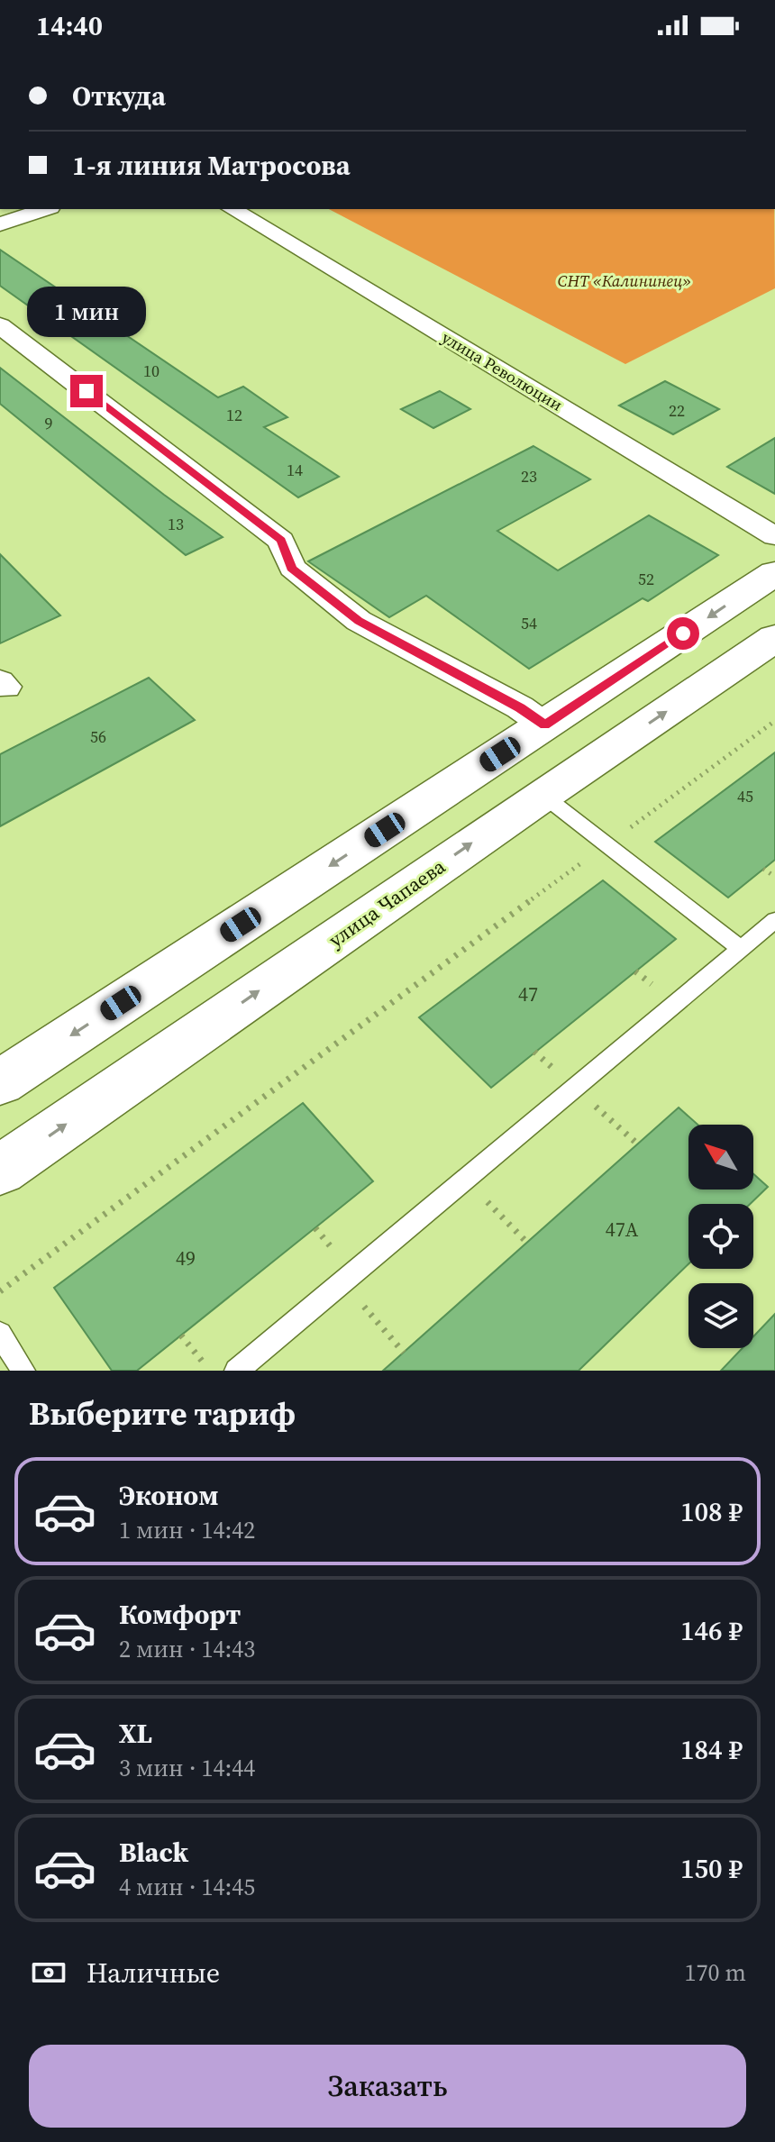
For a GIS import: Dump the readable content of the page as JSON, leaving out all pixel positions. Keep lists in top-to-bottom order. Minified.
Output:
{"streets":{"street":["улица Революции","улица Чапаева"]},"parks":["СНТ «Калининец»"],"house_numbers":["10","22","12","9","14","23","13","52","54","56","45","47","47А","49"],"north":"top left","page":{"status":"14:40","banner":["Откуда","1-я линия Матросова"],"bubble":"1 мин","heading":"Выберите тариф","list":[{"name":"Эконом","note":"1 мин · 14:42","value":"108 ₽"},{"name":"Комфорт","note":"2 мин · 14:43","value":"146 ₽"},{"name":"XL","note":"3 мин · 14:44","value":"184 ₽"},{"name":"Black","note":"4 мин · 14:45","value":"150 ₽"}],"pay":["Наличные","170 m"],"buttons":"Заказать"}}
